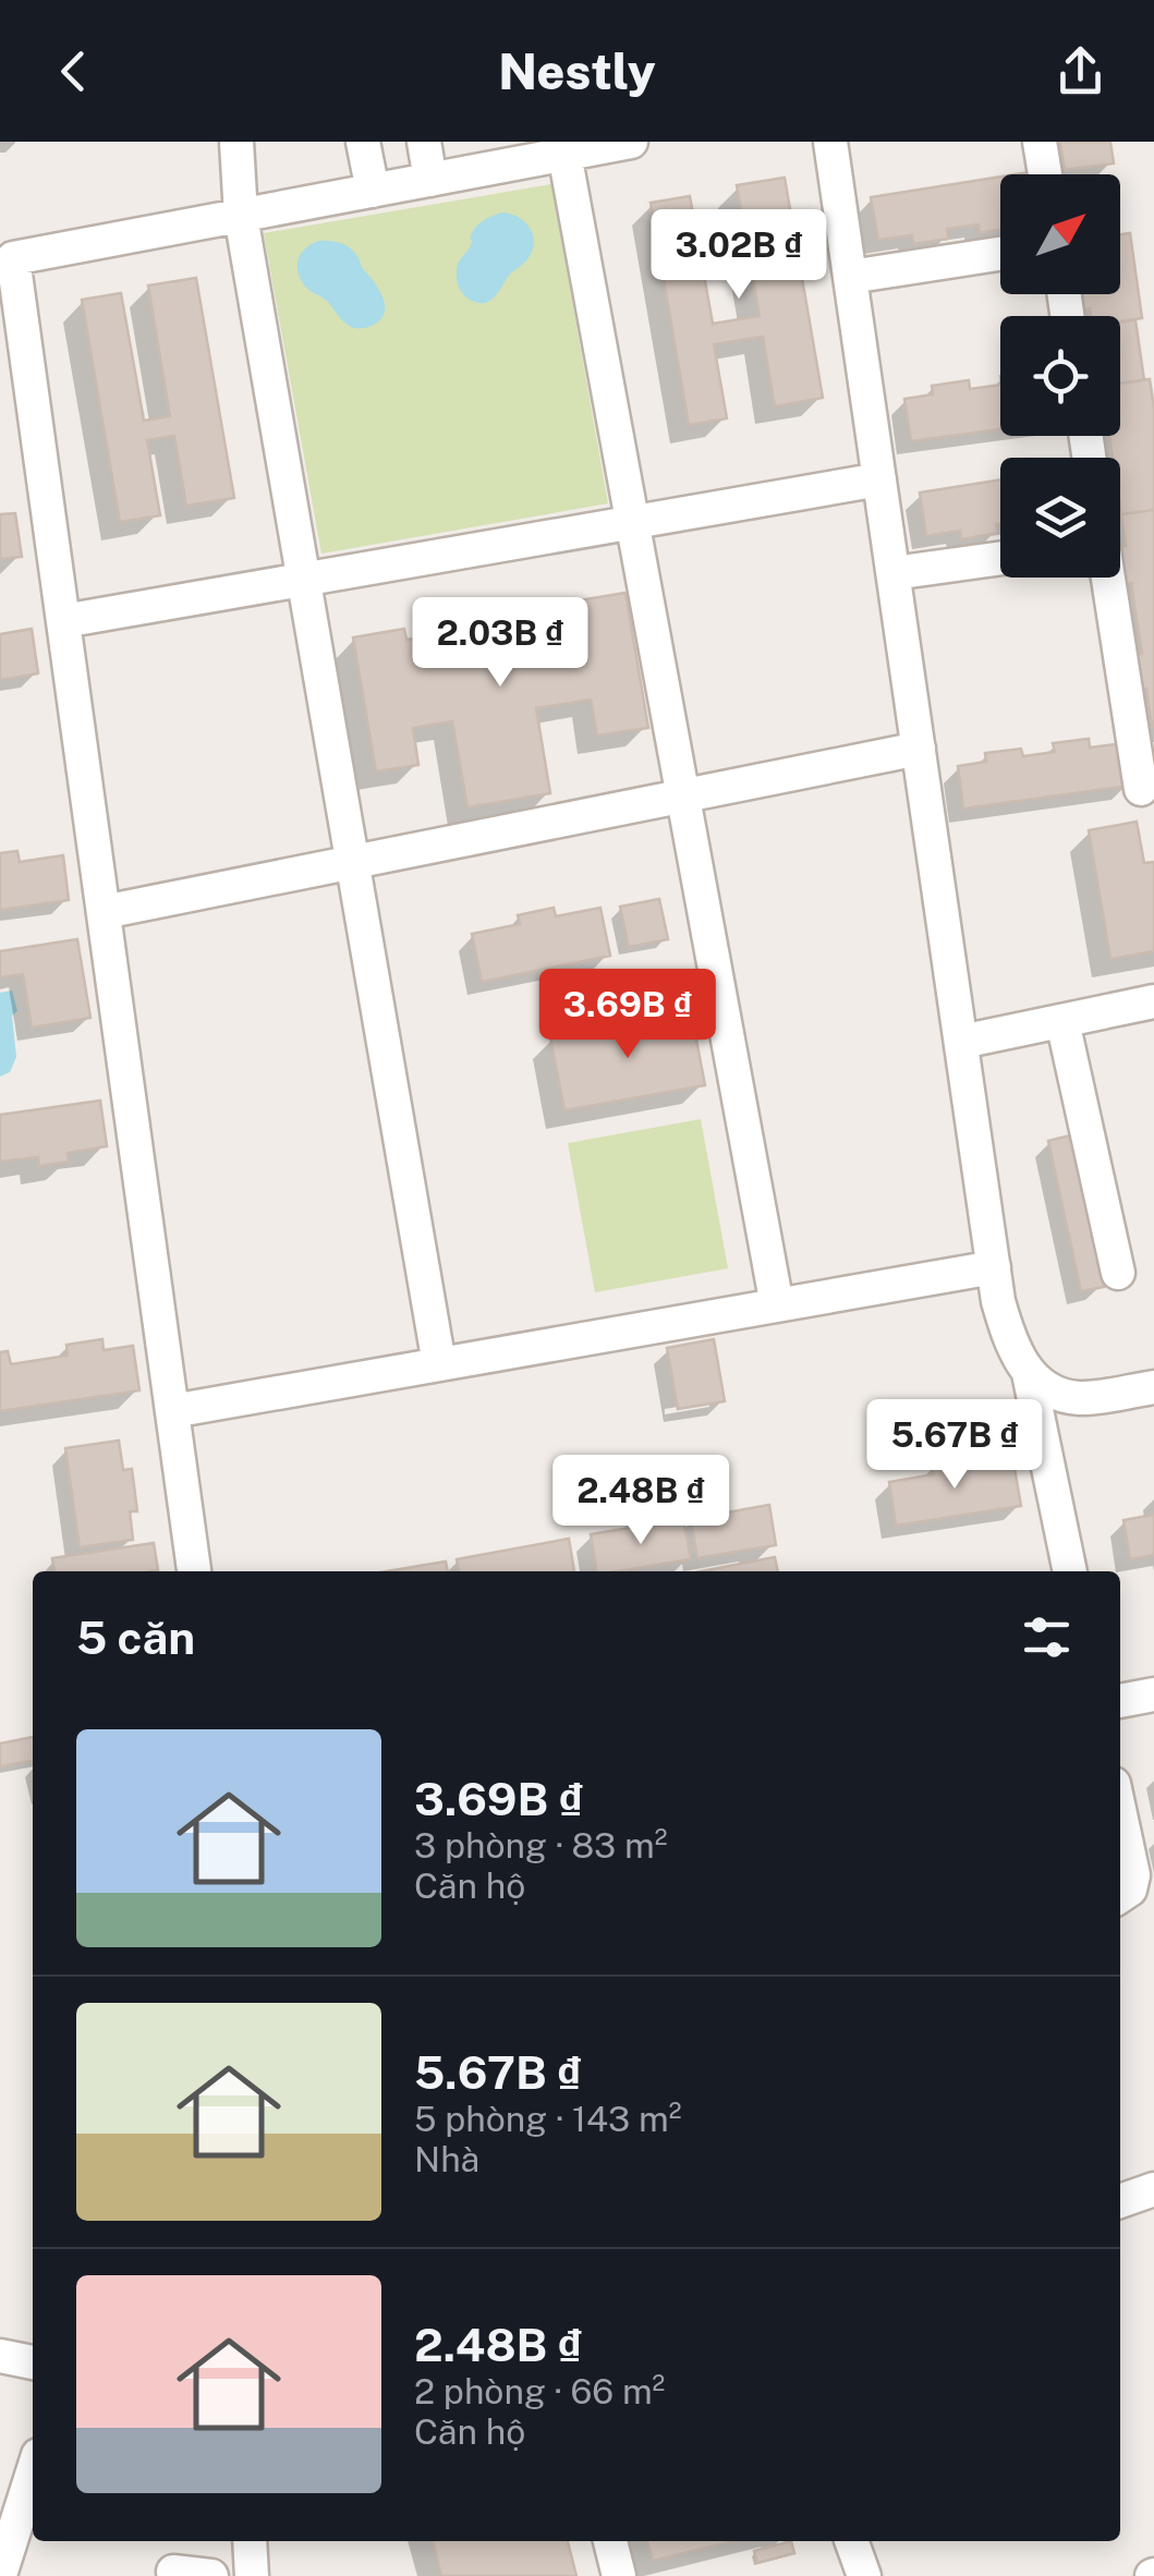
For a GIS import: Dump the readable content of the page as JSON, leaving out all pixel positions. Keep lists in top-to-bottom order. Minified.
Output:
{"north":"top right","page":{"header":"Nestly","price":["3.02B ₫","2.03B ₫","3.69B ₫","5.67B ₫","2.48B ₫"],"heading":"5 căn","list":[{"name":"3.69B ₫","note":"3 phòng · 83 m² · Căn hộ"},{"name":"5.67B ₫","note":"5 phòng · 143 m² · Nhà"},{"name":"2.48B ₫","note":"2 phòng · 66 m² · Căn hộ"}]}}
